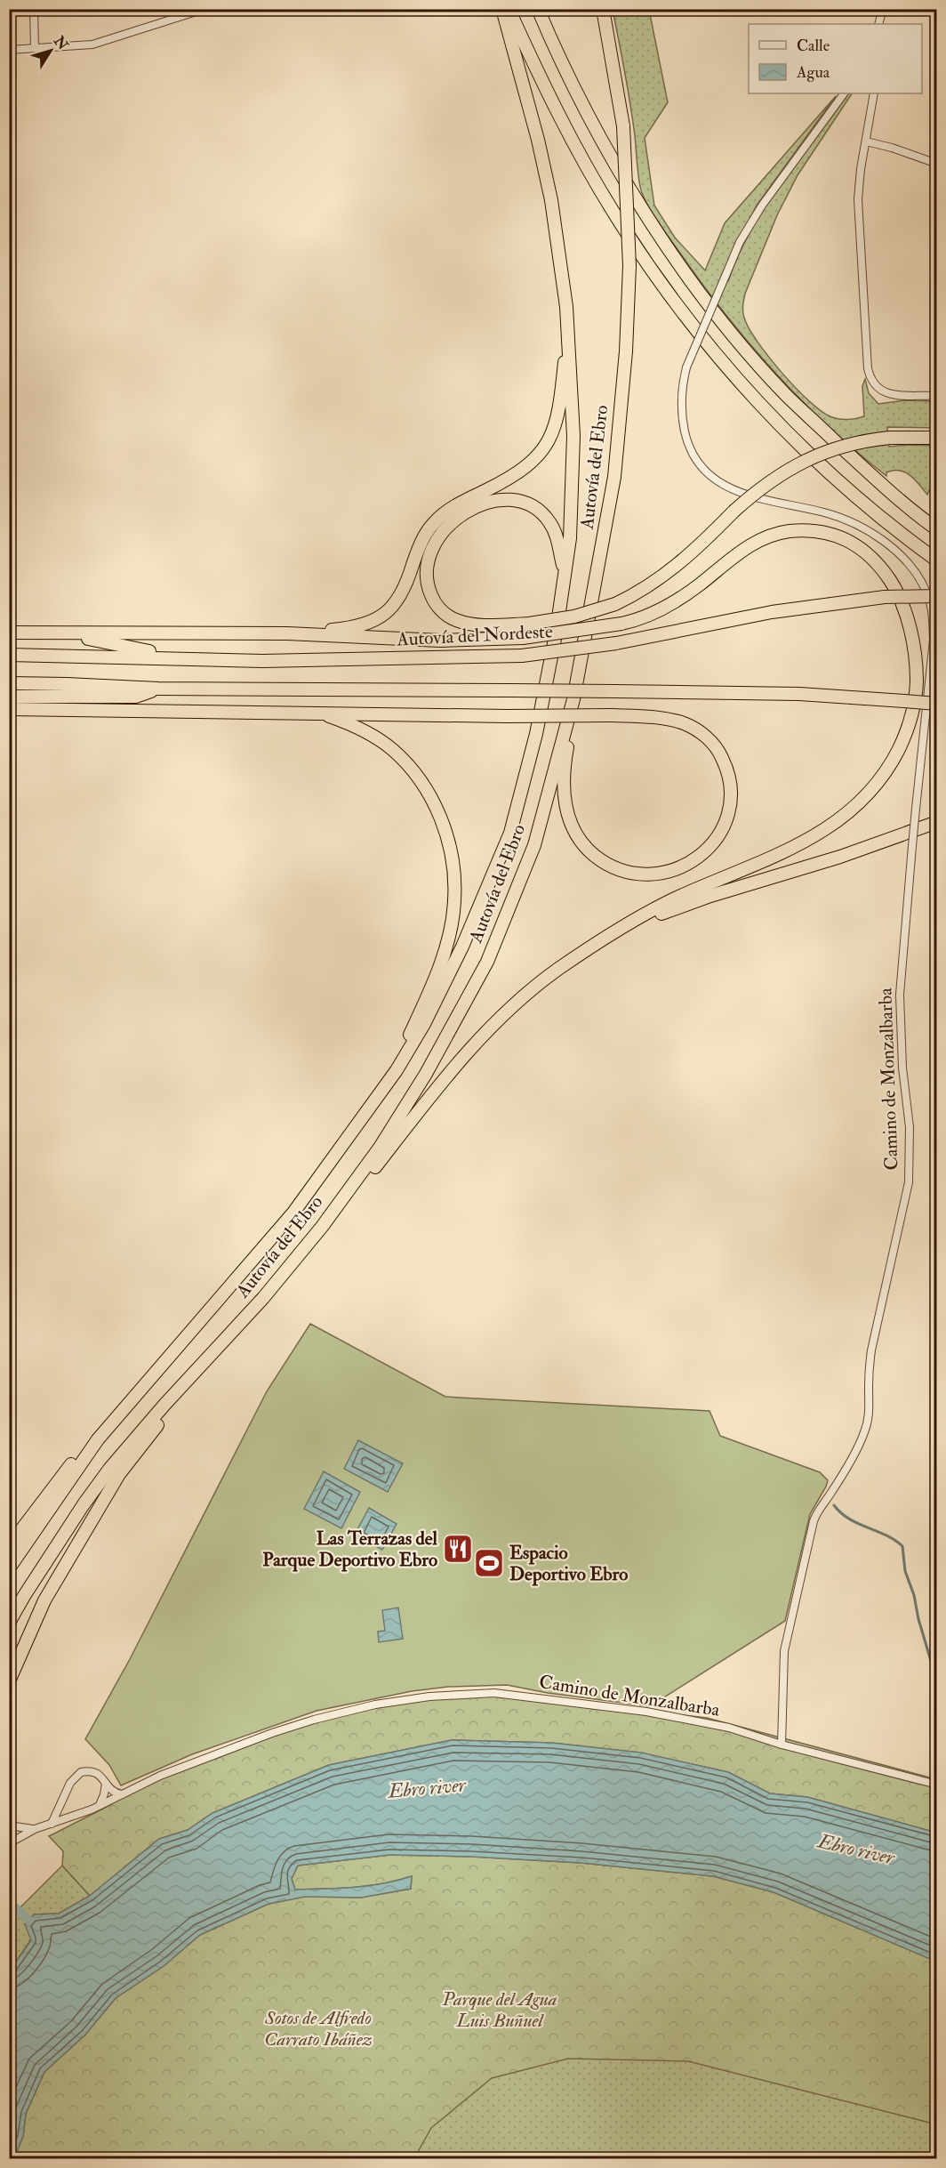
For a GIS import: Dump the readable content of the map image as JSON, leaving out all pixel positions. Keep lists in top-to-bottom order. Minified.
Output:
{"streets":{"highway":["Autovía del Ebro","Autovía del Nordeste"],"street":["Camino de Monzalbarba"]},"water":["Ebro river"],"parks":["Parque del Agua Luis Buñuel","Sotos de Alfredo Carrato Ibáñez"],"places":{"restaurant":["Las Terrazas del Parque Deportivo Ebro"],"sports":["Espacio Deportivo Ebro"]},"legend":["Calle","Agua"],"north":"top right"}
